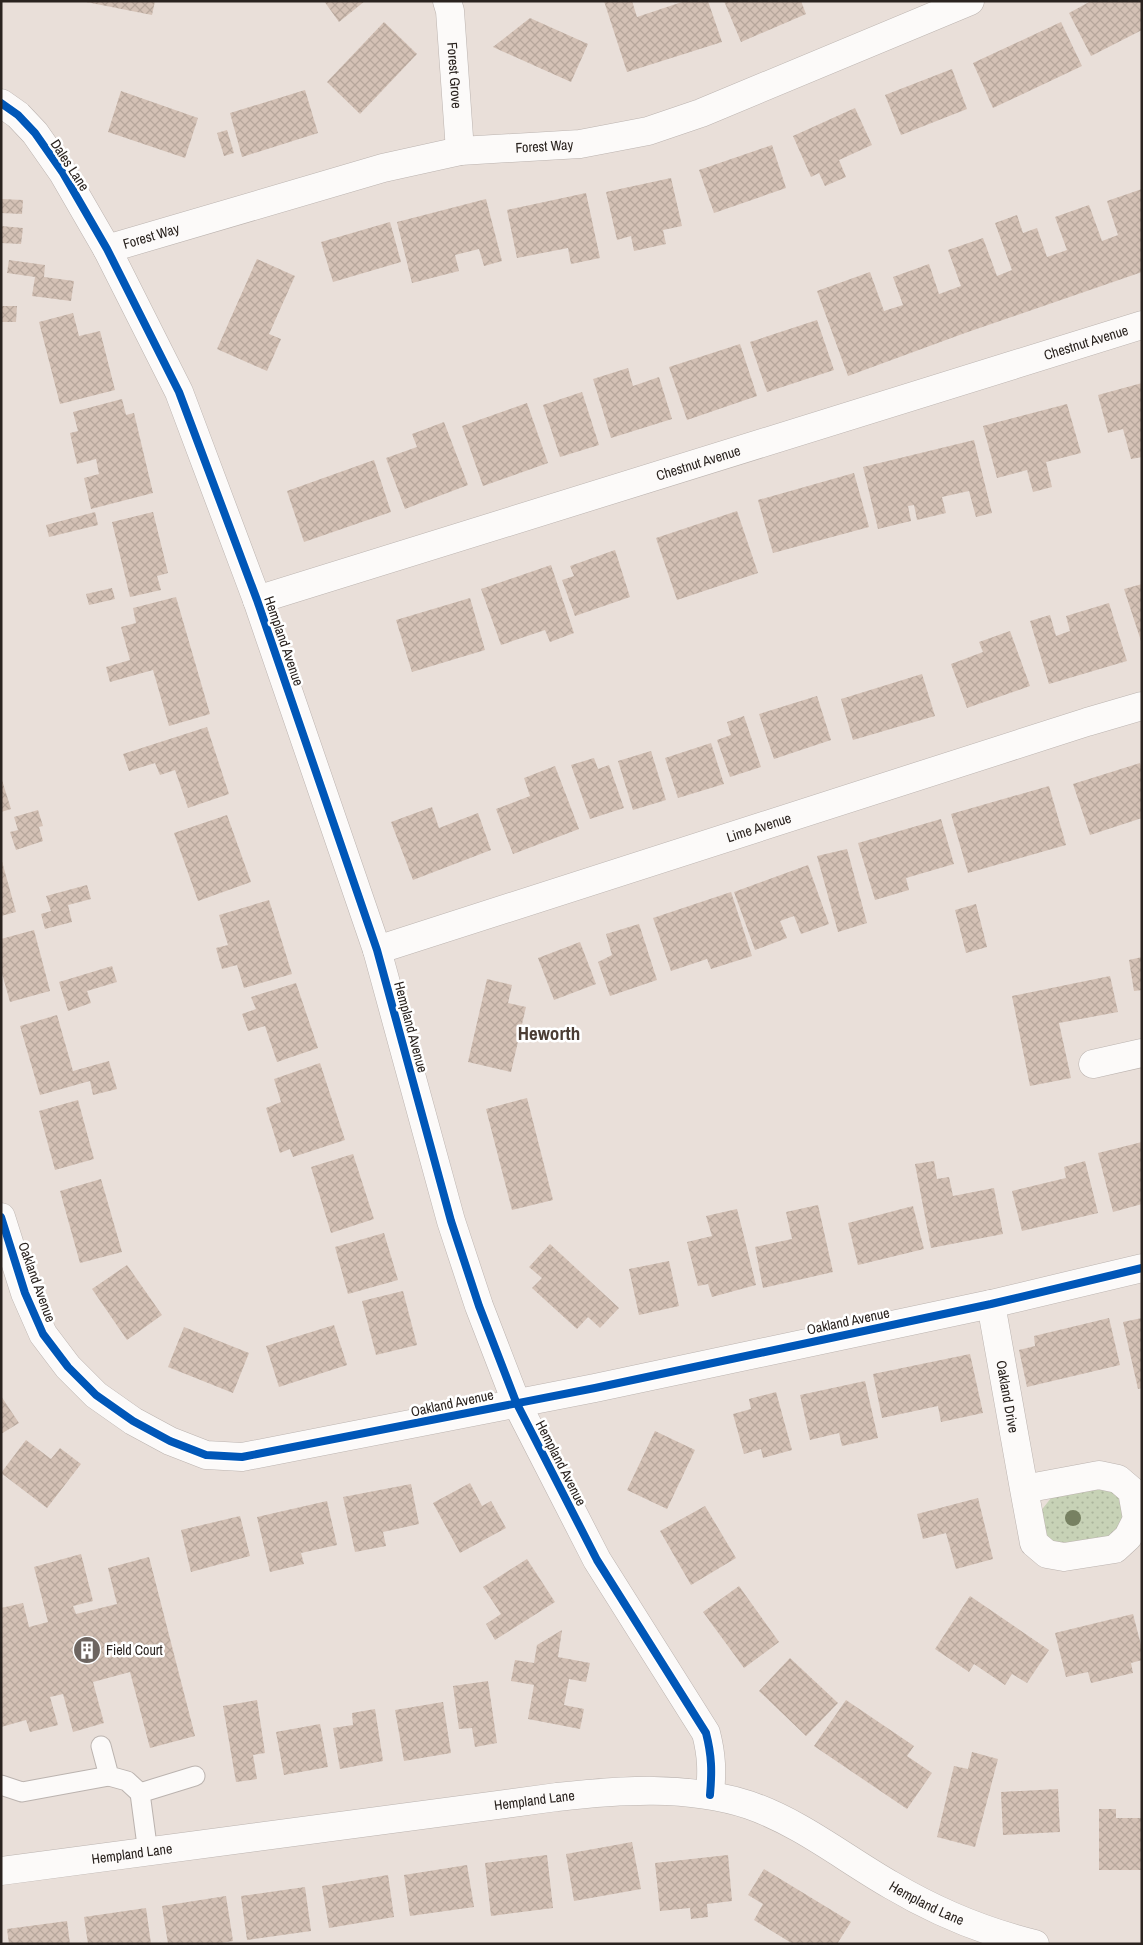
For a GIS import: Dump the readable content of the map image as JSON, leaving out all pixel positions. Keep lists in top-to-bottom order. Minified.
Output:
{"streets":{"street":["Forest Grove","Forest Way","Dales Lane","Chestnut Avenue","Hempland Avenue","Lime Avenue","Oakland Avenue","Oakland Drive","Hempland Lane"]},"crossings":[["Forest Grove","Forest Way"],["Forest Way","Dales Lane"],["Forest Way","Hempland Avenue"],["Dales Lane","Hempland Avenue"],["Chestnut Avenue","Hempland Avenue"],["Hempland Avenue","Lime Avenue"],["Hempland Avenue","Oakland Avenue"],["Hempland Avenue","Hempland Lane"],["Oakland Avenue","Oakland Drive"]],"districts":["Heworth"],"places":{"building":["Field Court"]}}
